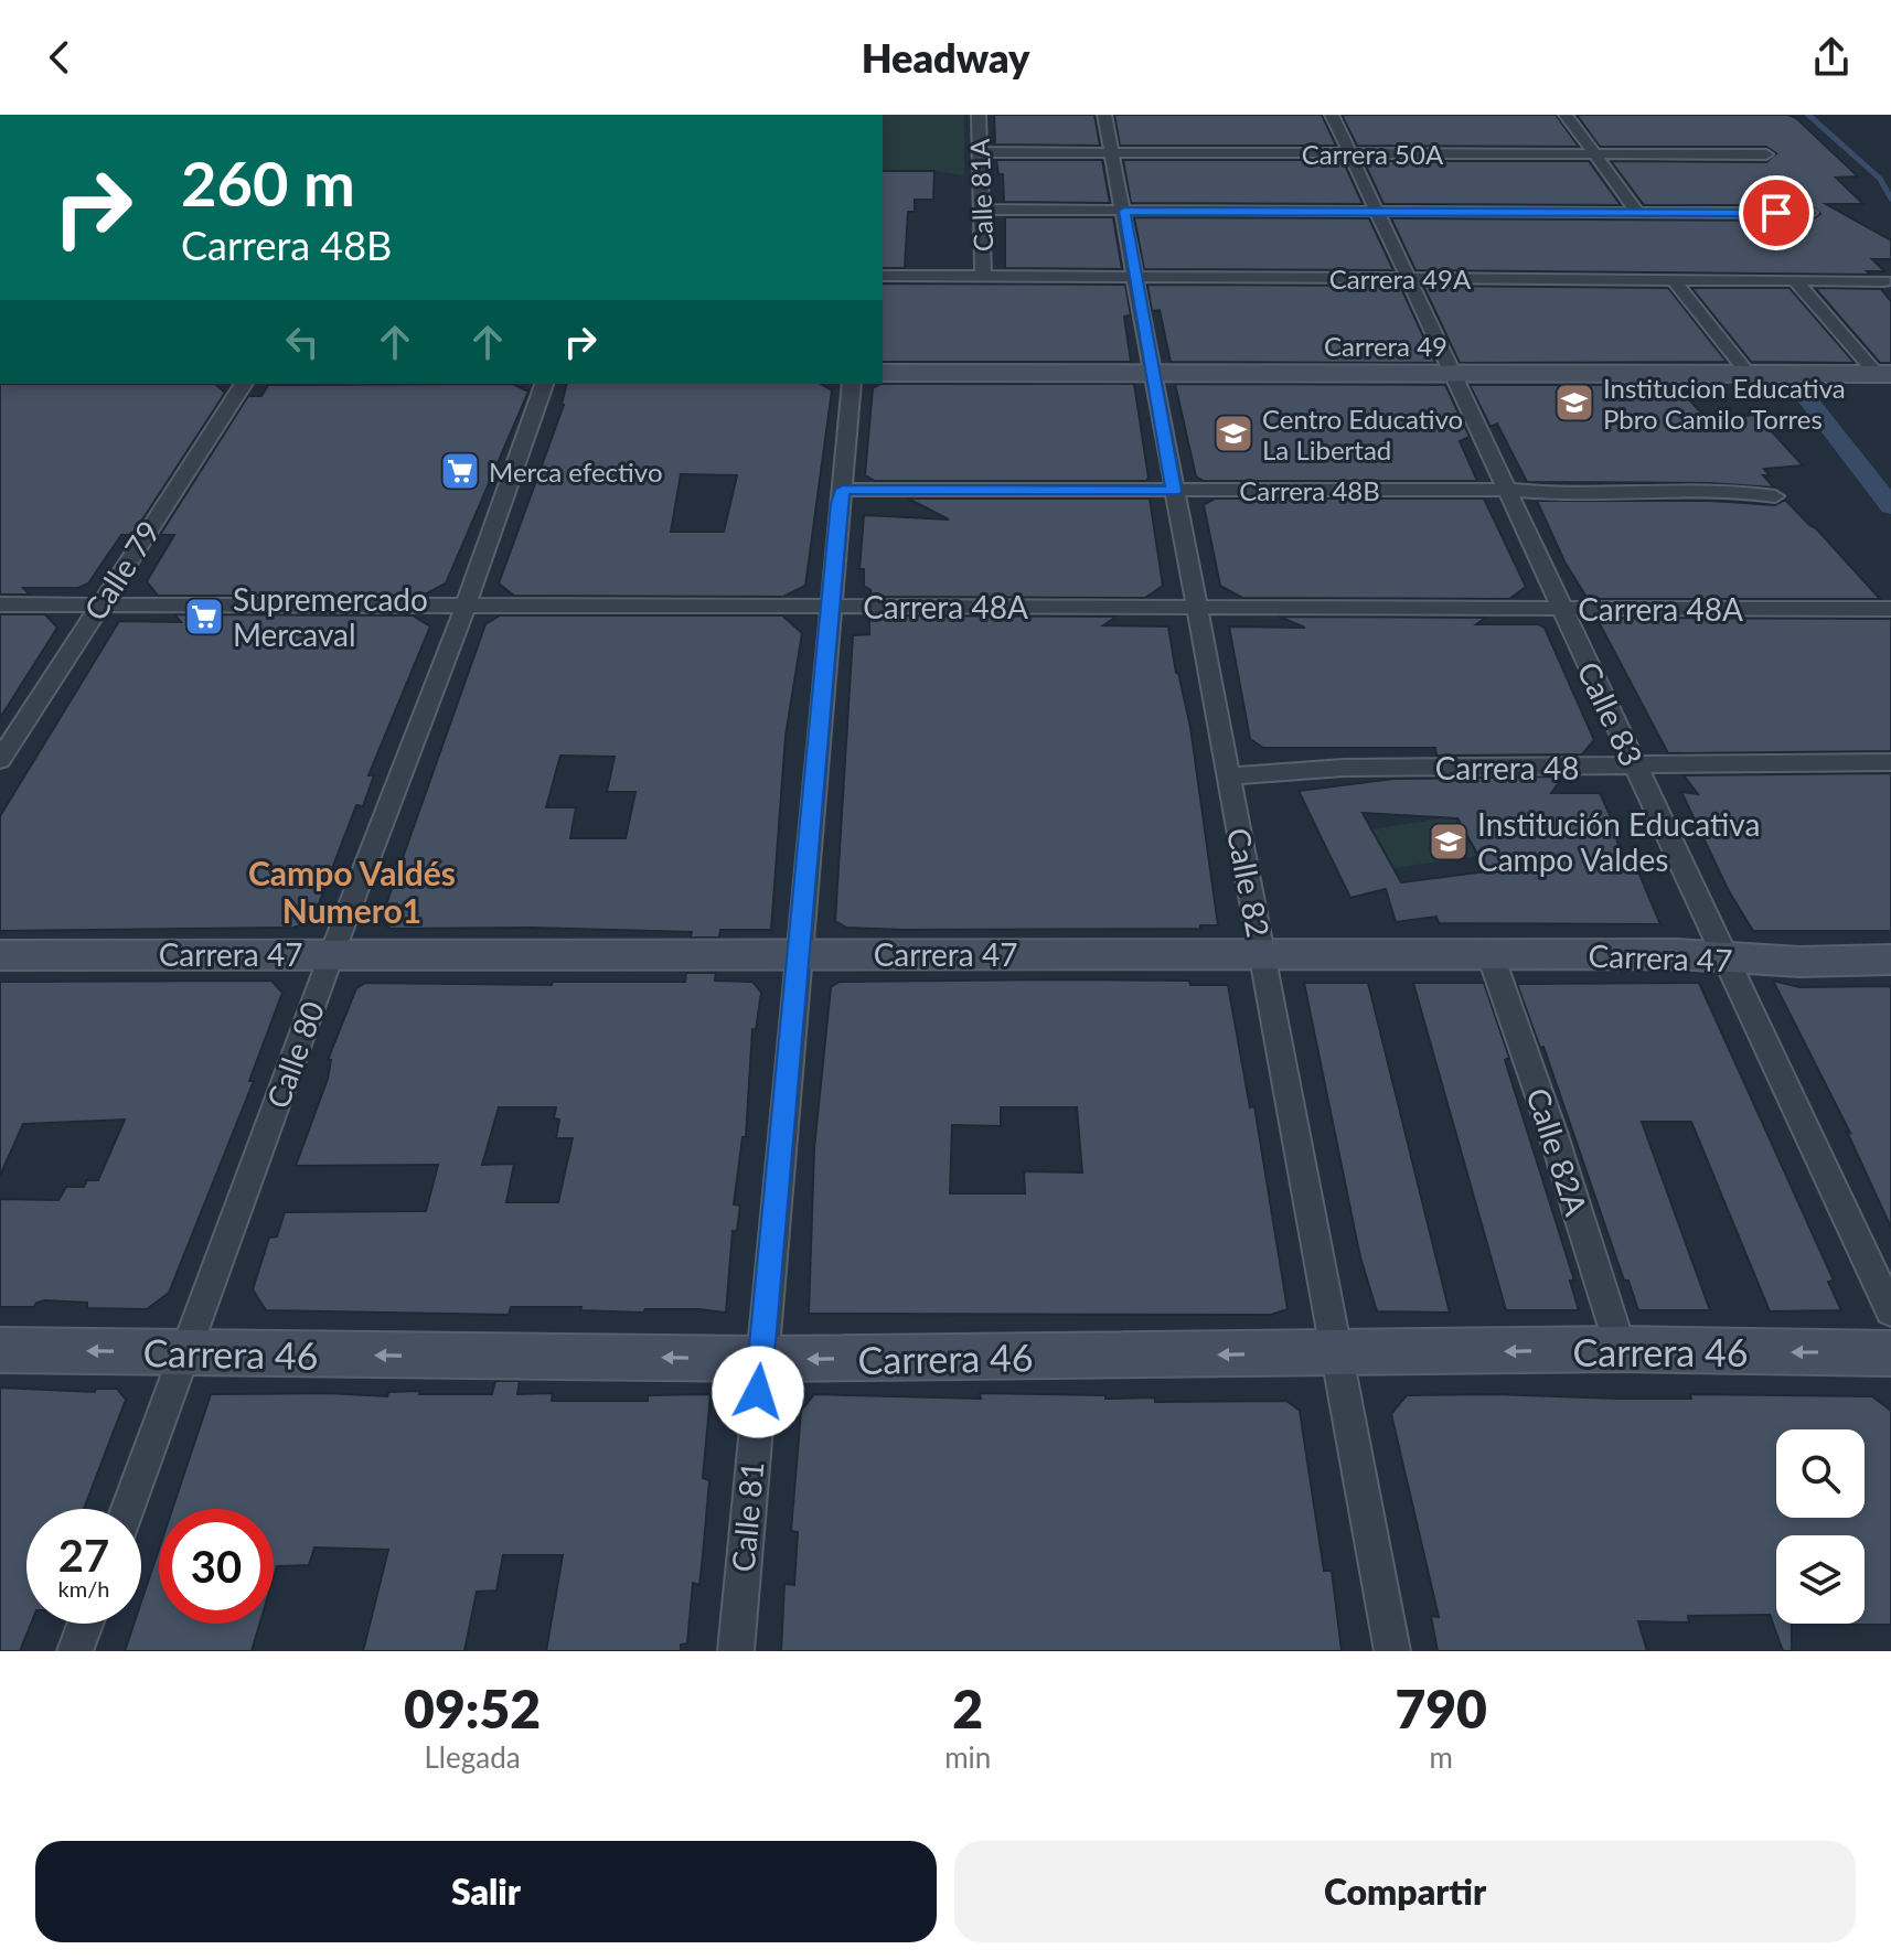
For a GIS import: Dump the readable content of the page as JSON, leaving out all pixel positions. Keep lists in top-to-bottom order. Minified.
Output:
{"streets":{"street":["Carrera 50A","Calle 81A","Carrera 49A","Carrera 49","Carrera 48B","Calle 79","Carrera 48A","Calle 83","Carrera 48","Calle 82","Carrera 47","Calle 80","Calle 82A","Carrera 46","Calle 81"]},"crossings":[["Carrera 50A","Calle 81A"],["Carrera 50A","Calle 83"],["Carrera 50A","Calle 82"],["Calle 81A","Carrera 49A"],["Carrera 49A","Calle 83"],["Carrera 49A","Calle 82"],["Carrera 49","Calle 83"],["Carrera 49","Calle 82"],["Carrera 48B","Calle 83"],["Carrera 48B","Calle 82"],["Carrera 48B","Calle 81"],["Calle 79","Carrera 48A"],["Carrera 48A","Calle 83"],["Carrera 48A","Calle 82"],["Carrera 48A","Calle 80"],["Carrera 48A","Calle 81"],["Calle 83","Carrera 48"],["Calle 83","Carrera 47"],["Carrera 48","Calle 82"],["Calle 82","Carrera 47"],["Calle 82","Carrera 46"],["Carrera 47","Calle 80"],["Carrera 47","Calle 82A"],["Carrera 47","Calle 81"],["Calle 80","Carrera 46"],["Calle 82A","Carrera 46"],["Carrera 46","Calle 81"]],"one_way":["Carrera 46"],"districts":["Campo Valdés Numero1"],"places":{"school or university":["Institucion Educativa Pbro Camilo Torres","Centro Educativo La Libertad","Institución Educativa Campo Valdes"],"supermarket":["Merca efectivo","Supremercado Mercaval"]},"page":{"header":"Headway","turn":["260 m","Carrera 48B"],"speed":"27 km/h","limit":"30","eta":["09:52","Llegada","2","min","790","m"],"buttons":["Salir","Compartir"]}}
